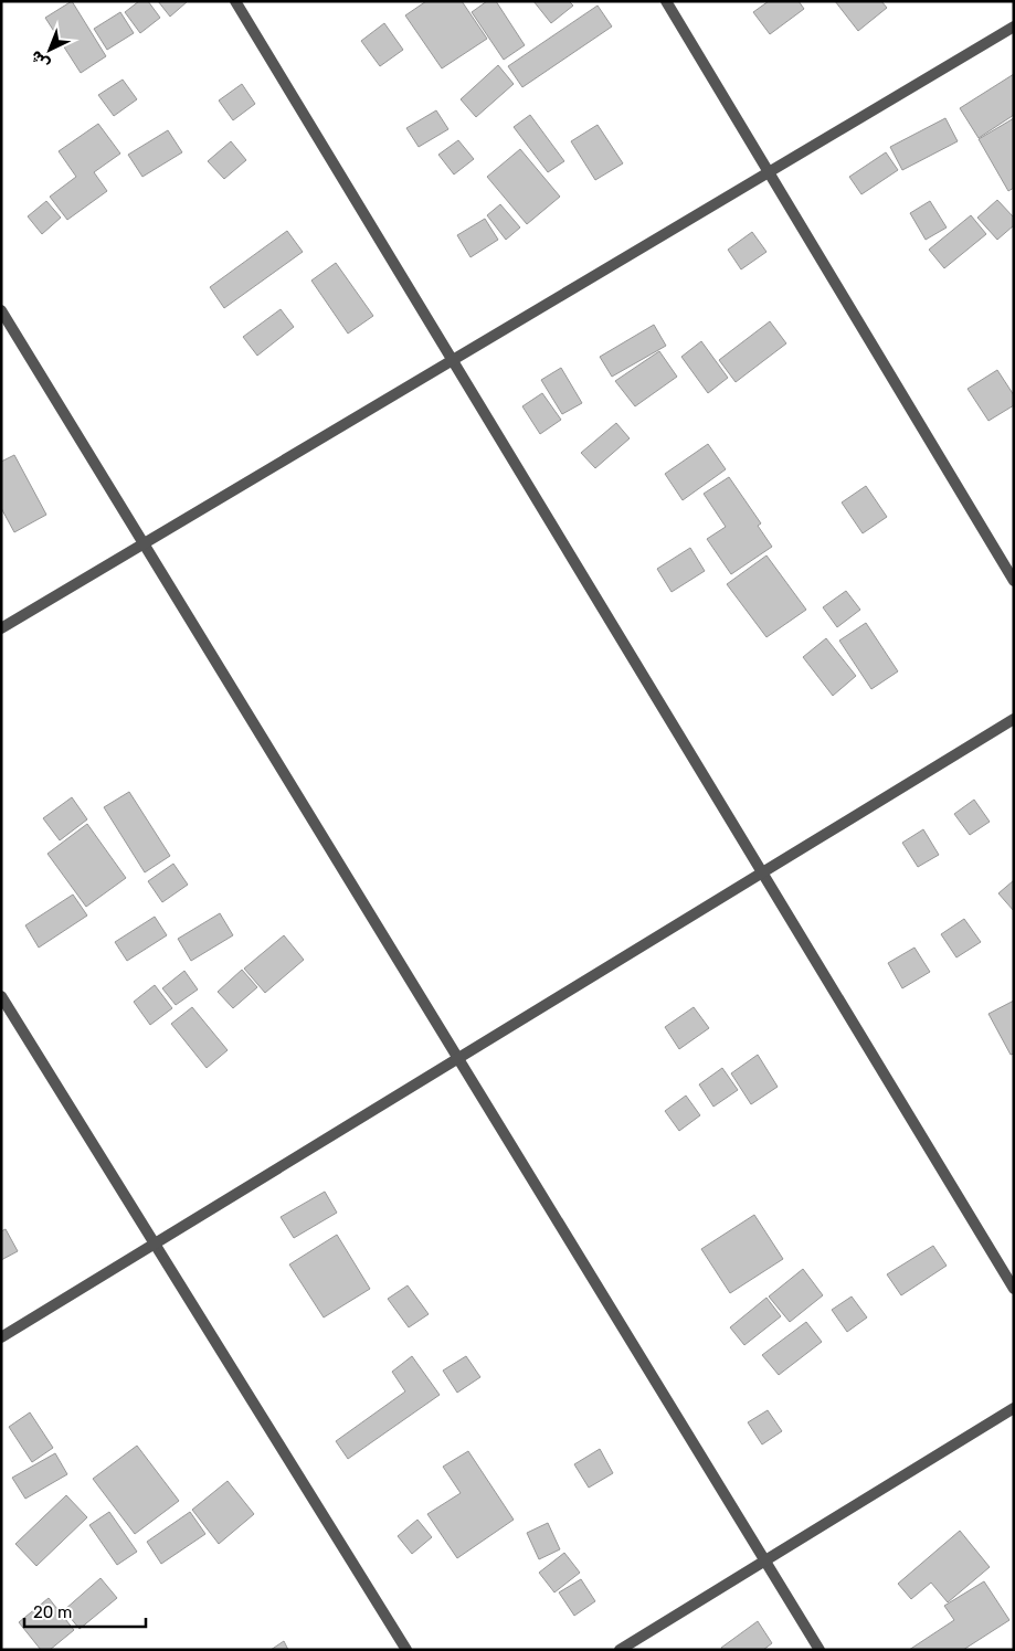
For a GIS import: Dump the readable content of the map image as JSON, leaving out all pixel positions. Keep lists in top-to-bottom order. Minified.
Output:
{"scale_bar":"20 m","north":"bottom left"}
